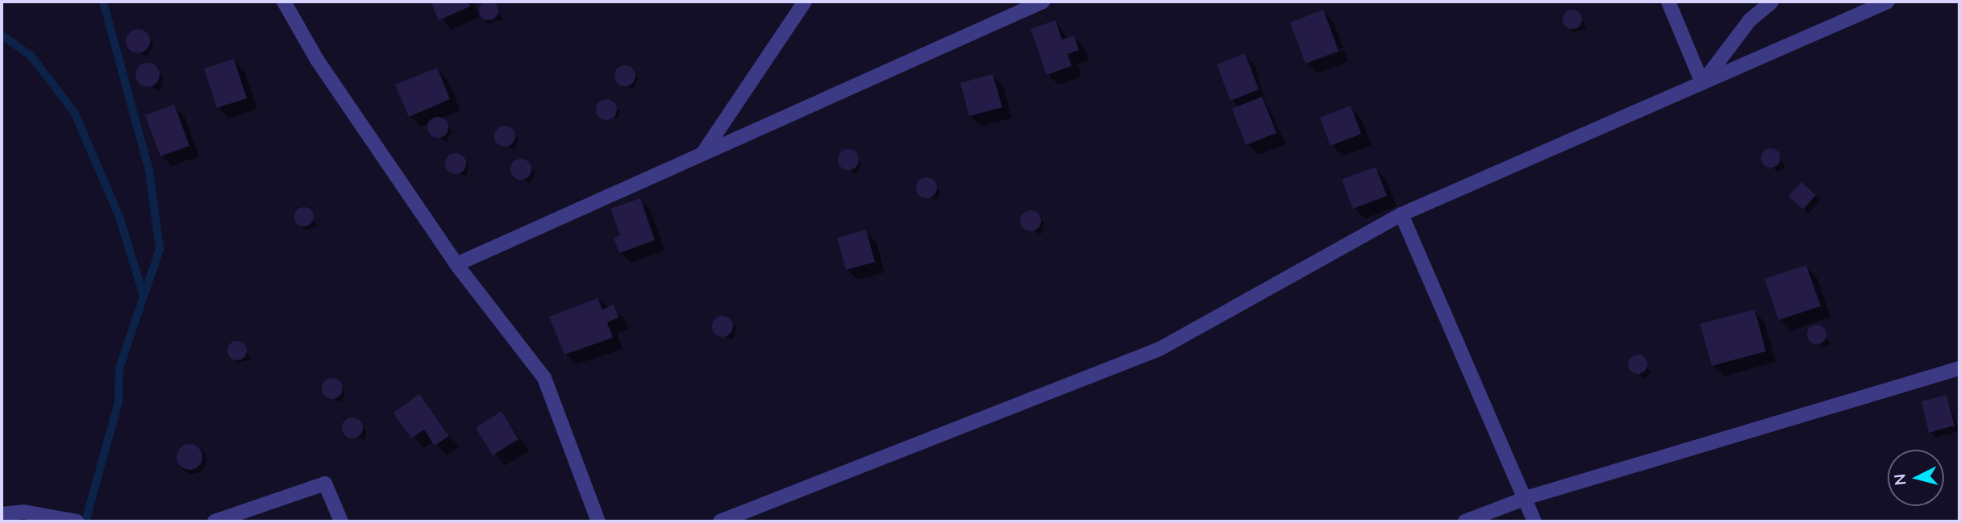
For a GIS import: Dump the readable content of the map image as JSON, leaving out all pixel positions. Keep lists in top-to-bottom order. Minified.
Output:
{"north":"left"}
